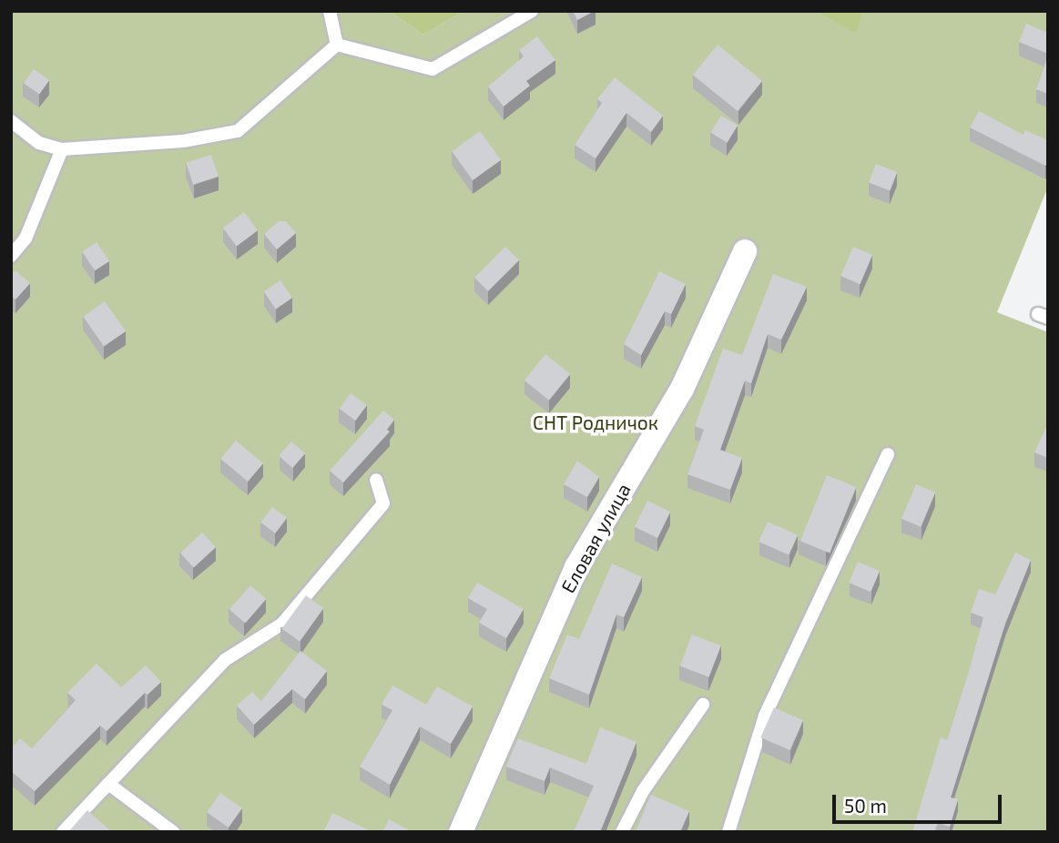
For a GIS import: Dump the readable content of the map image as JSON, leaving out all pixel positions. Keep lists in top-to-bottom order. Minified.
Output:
{"streets":{"street":["Еловая улица"]},"parks":["СНТ Родничок"],"scale_bar":"50 m"}
